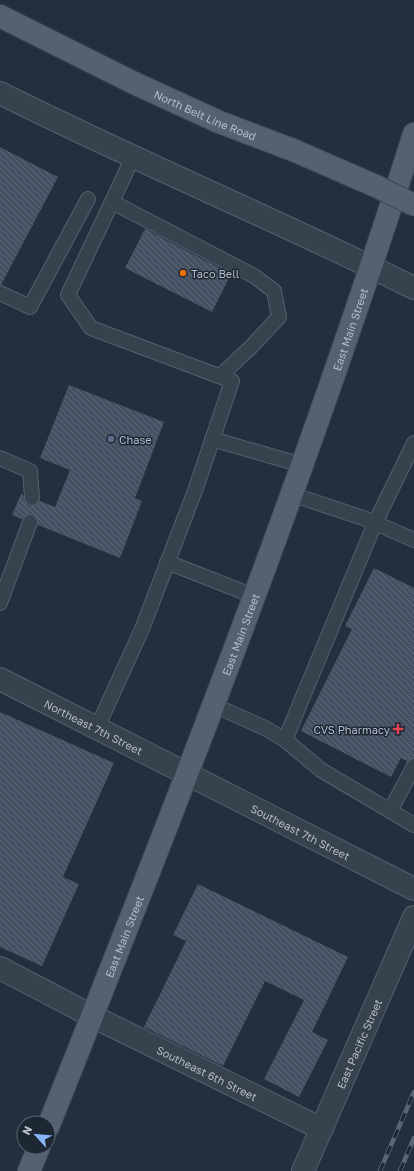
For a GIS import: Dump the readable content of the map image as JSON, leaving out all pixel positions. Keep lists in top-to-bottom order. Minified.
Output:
{"streets":{"main road":["North Belt Line Road","East Main Street"],"street":["Northeast 7th Street","Southeast 7th Street","East Pacific Street","Southeast 6th Street"]},"crossings":[["East Main Street","Northeast 7th Street"],["East Main Street","Southeast 7th Street"],["East Main Street","Southeast 6th Street"],["Northeast 7th Street","Southeast 7th Street"],["East Pacific Street","Southeast 6th Street"]],"places":{"other":["Taco Bell","Chase"],"health":["CVS Pharmacy"]},"north":"top left"}
